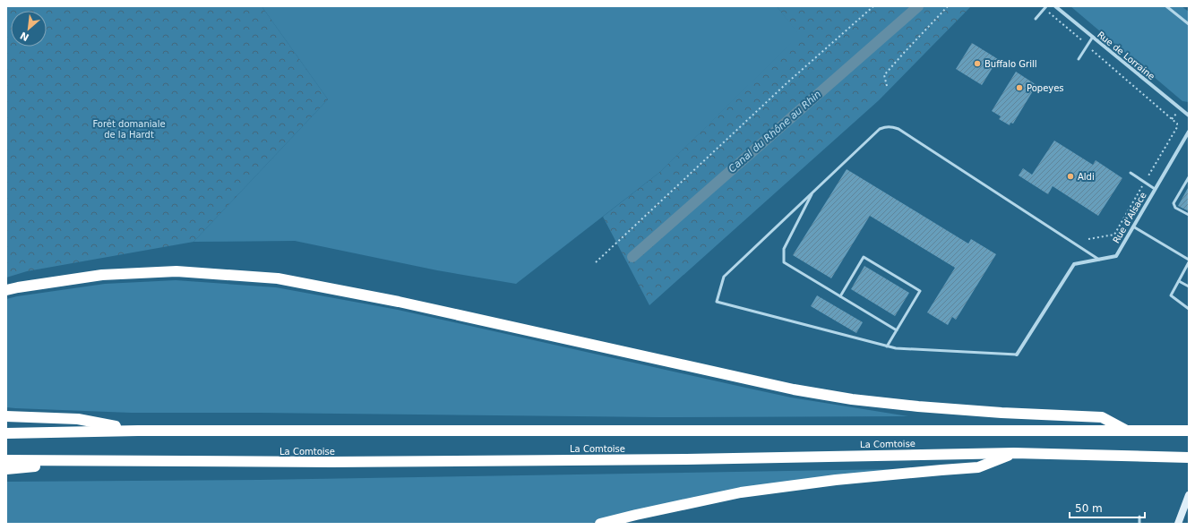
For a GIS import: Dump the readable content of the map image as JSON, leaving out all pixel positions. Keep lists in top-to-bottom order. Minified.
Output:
{"streets":{"highway":["La Comtoise"],"street":["Rue de Lorraine","Rue d'Alsace"]},"water":["Canal du Rhône au Rhin"],"parks":["Forêt domaniale de la Hardt"],"places":["Buffalo Grill","Popeyes","Aldi"],"scale_bar":"50 m","north":"bottom left"}
